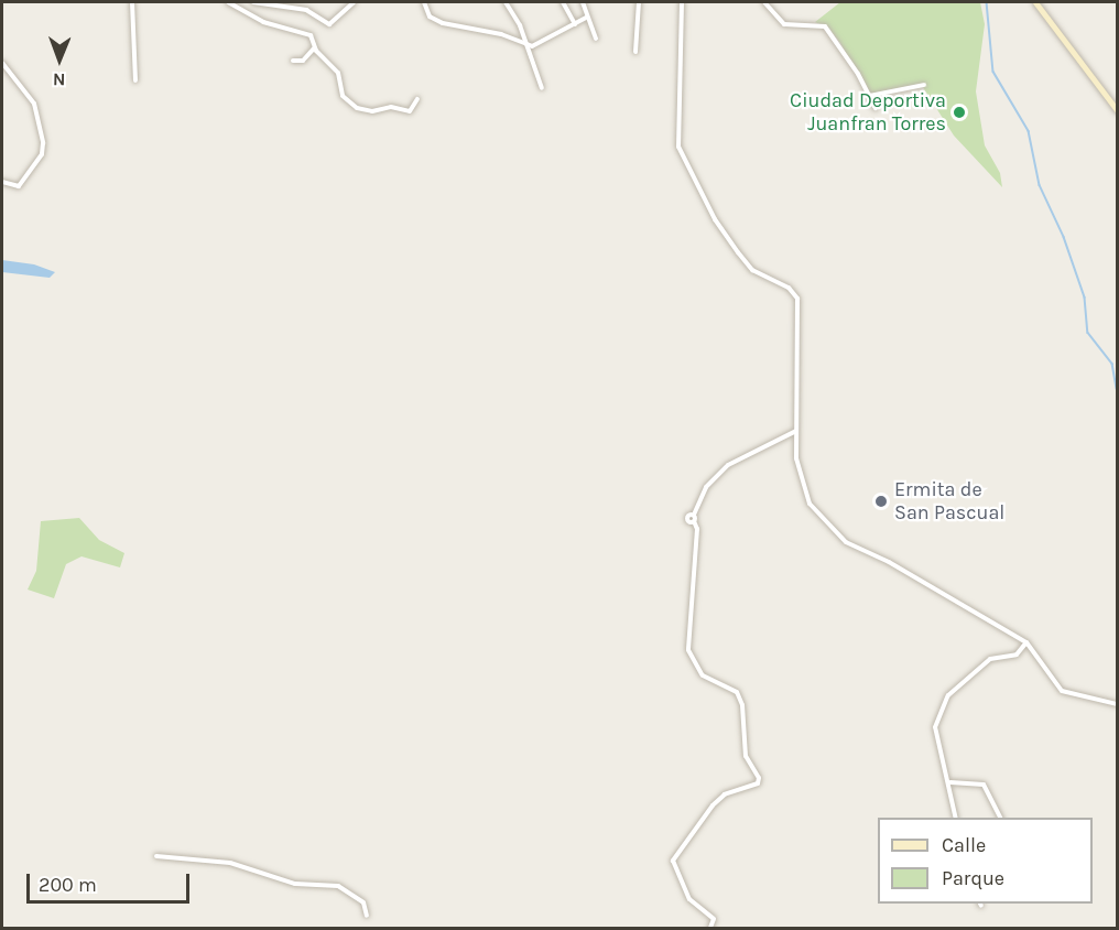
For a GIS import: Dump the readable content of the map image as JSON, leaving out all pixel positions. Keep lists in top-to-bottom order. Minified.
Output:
{"places":["Ciudad Deportiva Juanfran Torres","Ermita de San Pascual"],"legend":["Calle","Parque"],"scale_bar":"200 m","north":"bottom"}
